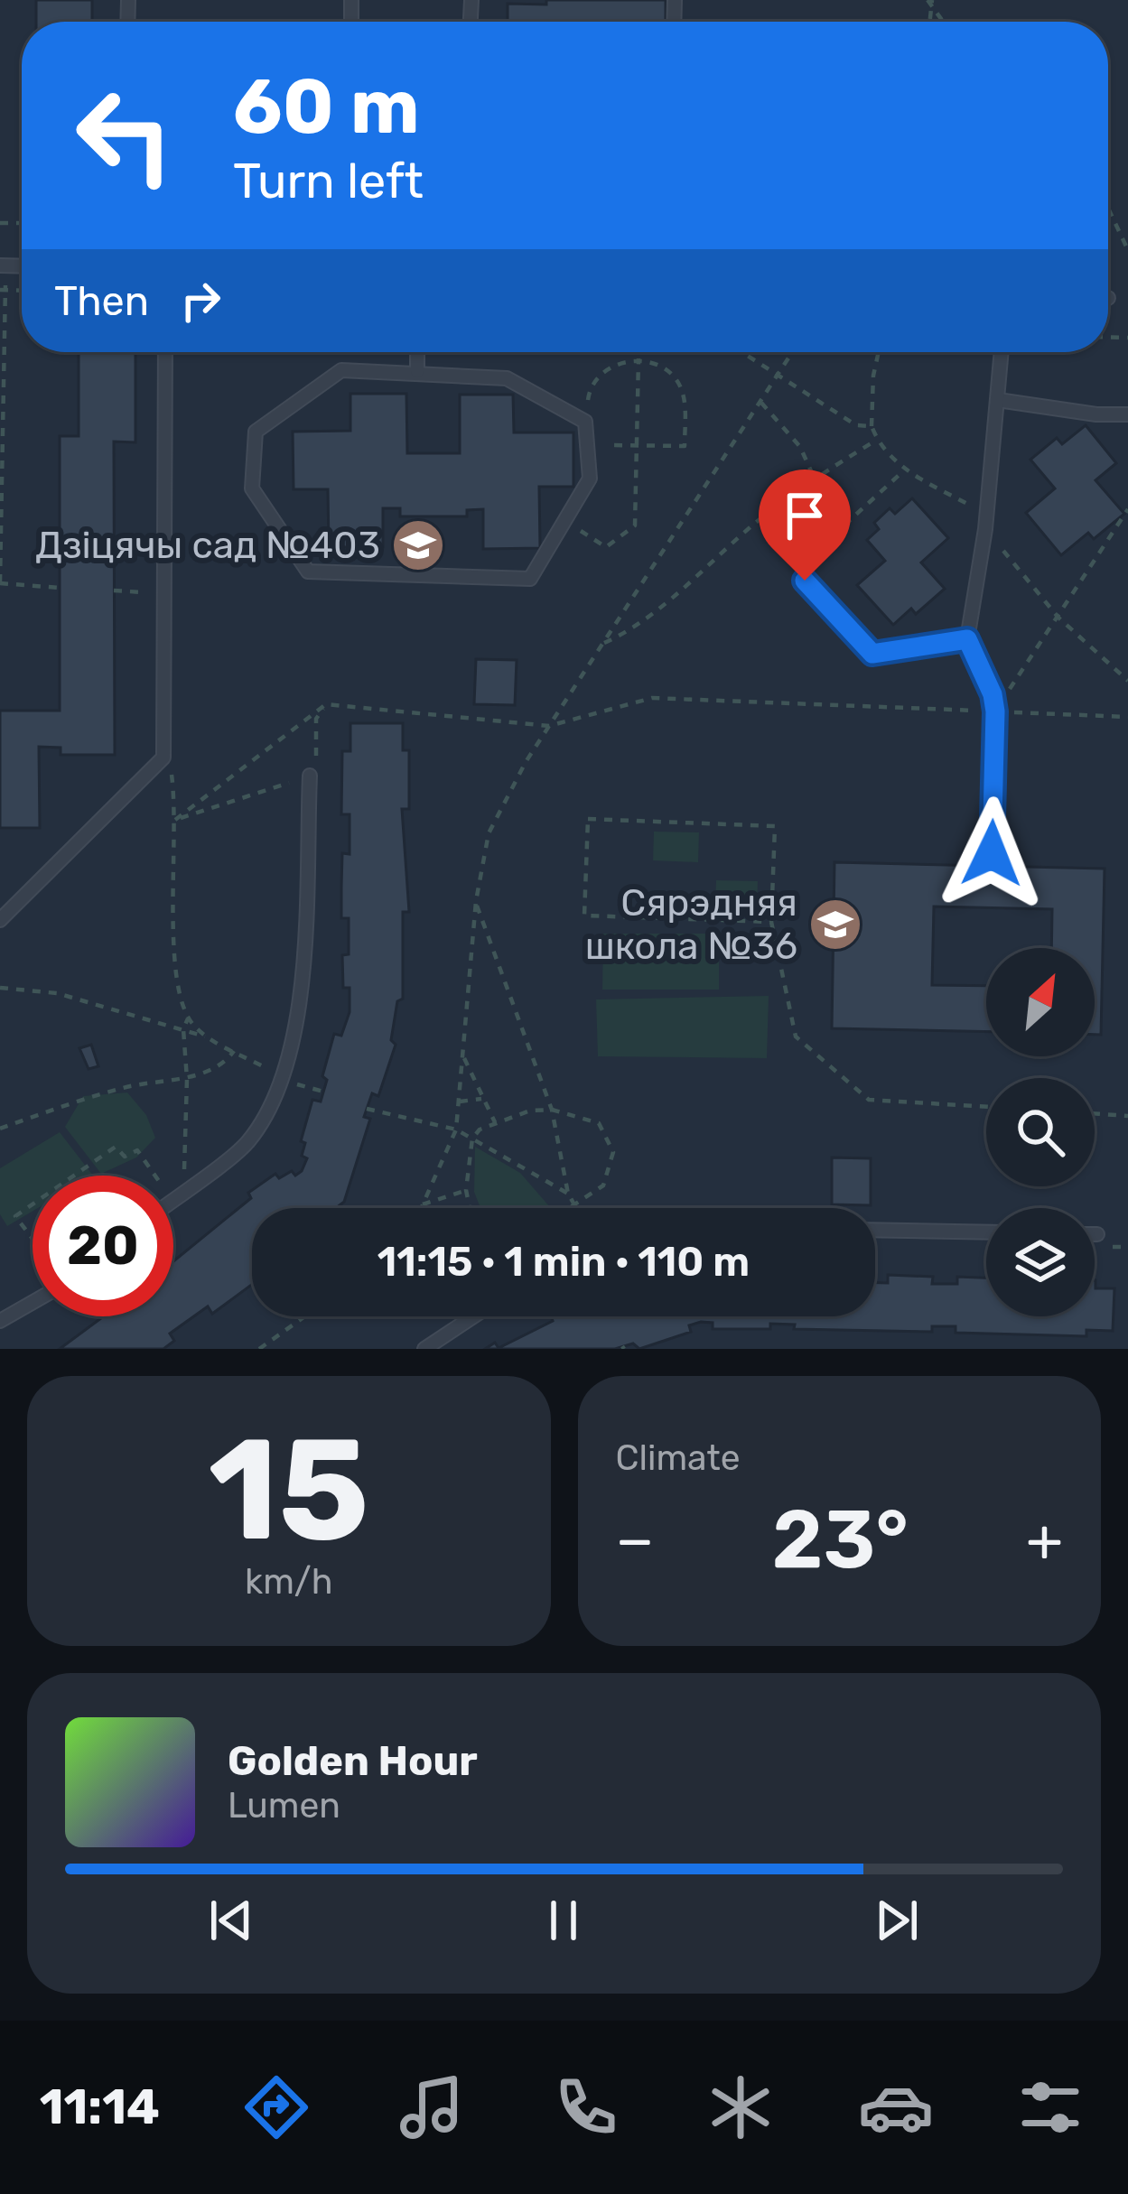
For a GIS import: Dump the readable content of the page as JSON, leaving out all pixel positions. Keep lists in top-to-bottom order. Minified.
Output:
{"places":{"school or university":["Дзіцячы сад №403","Сярэдняя школа №36"]},"north":"top right","page":{"turn":["60 m","Turn left"],"then":"Then","limit":"20","trip":"11:15 · 1 min · 110 m","tile":[["15","km/h"],"Climate"],"heat":["−","23°","+"],"song":["Golden Hour","Lumen"],"tabs":"11:14"}}
